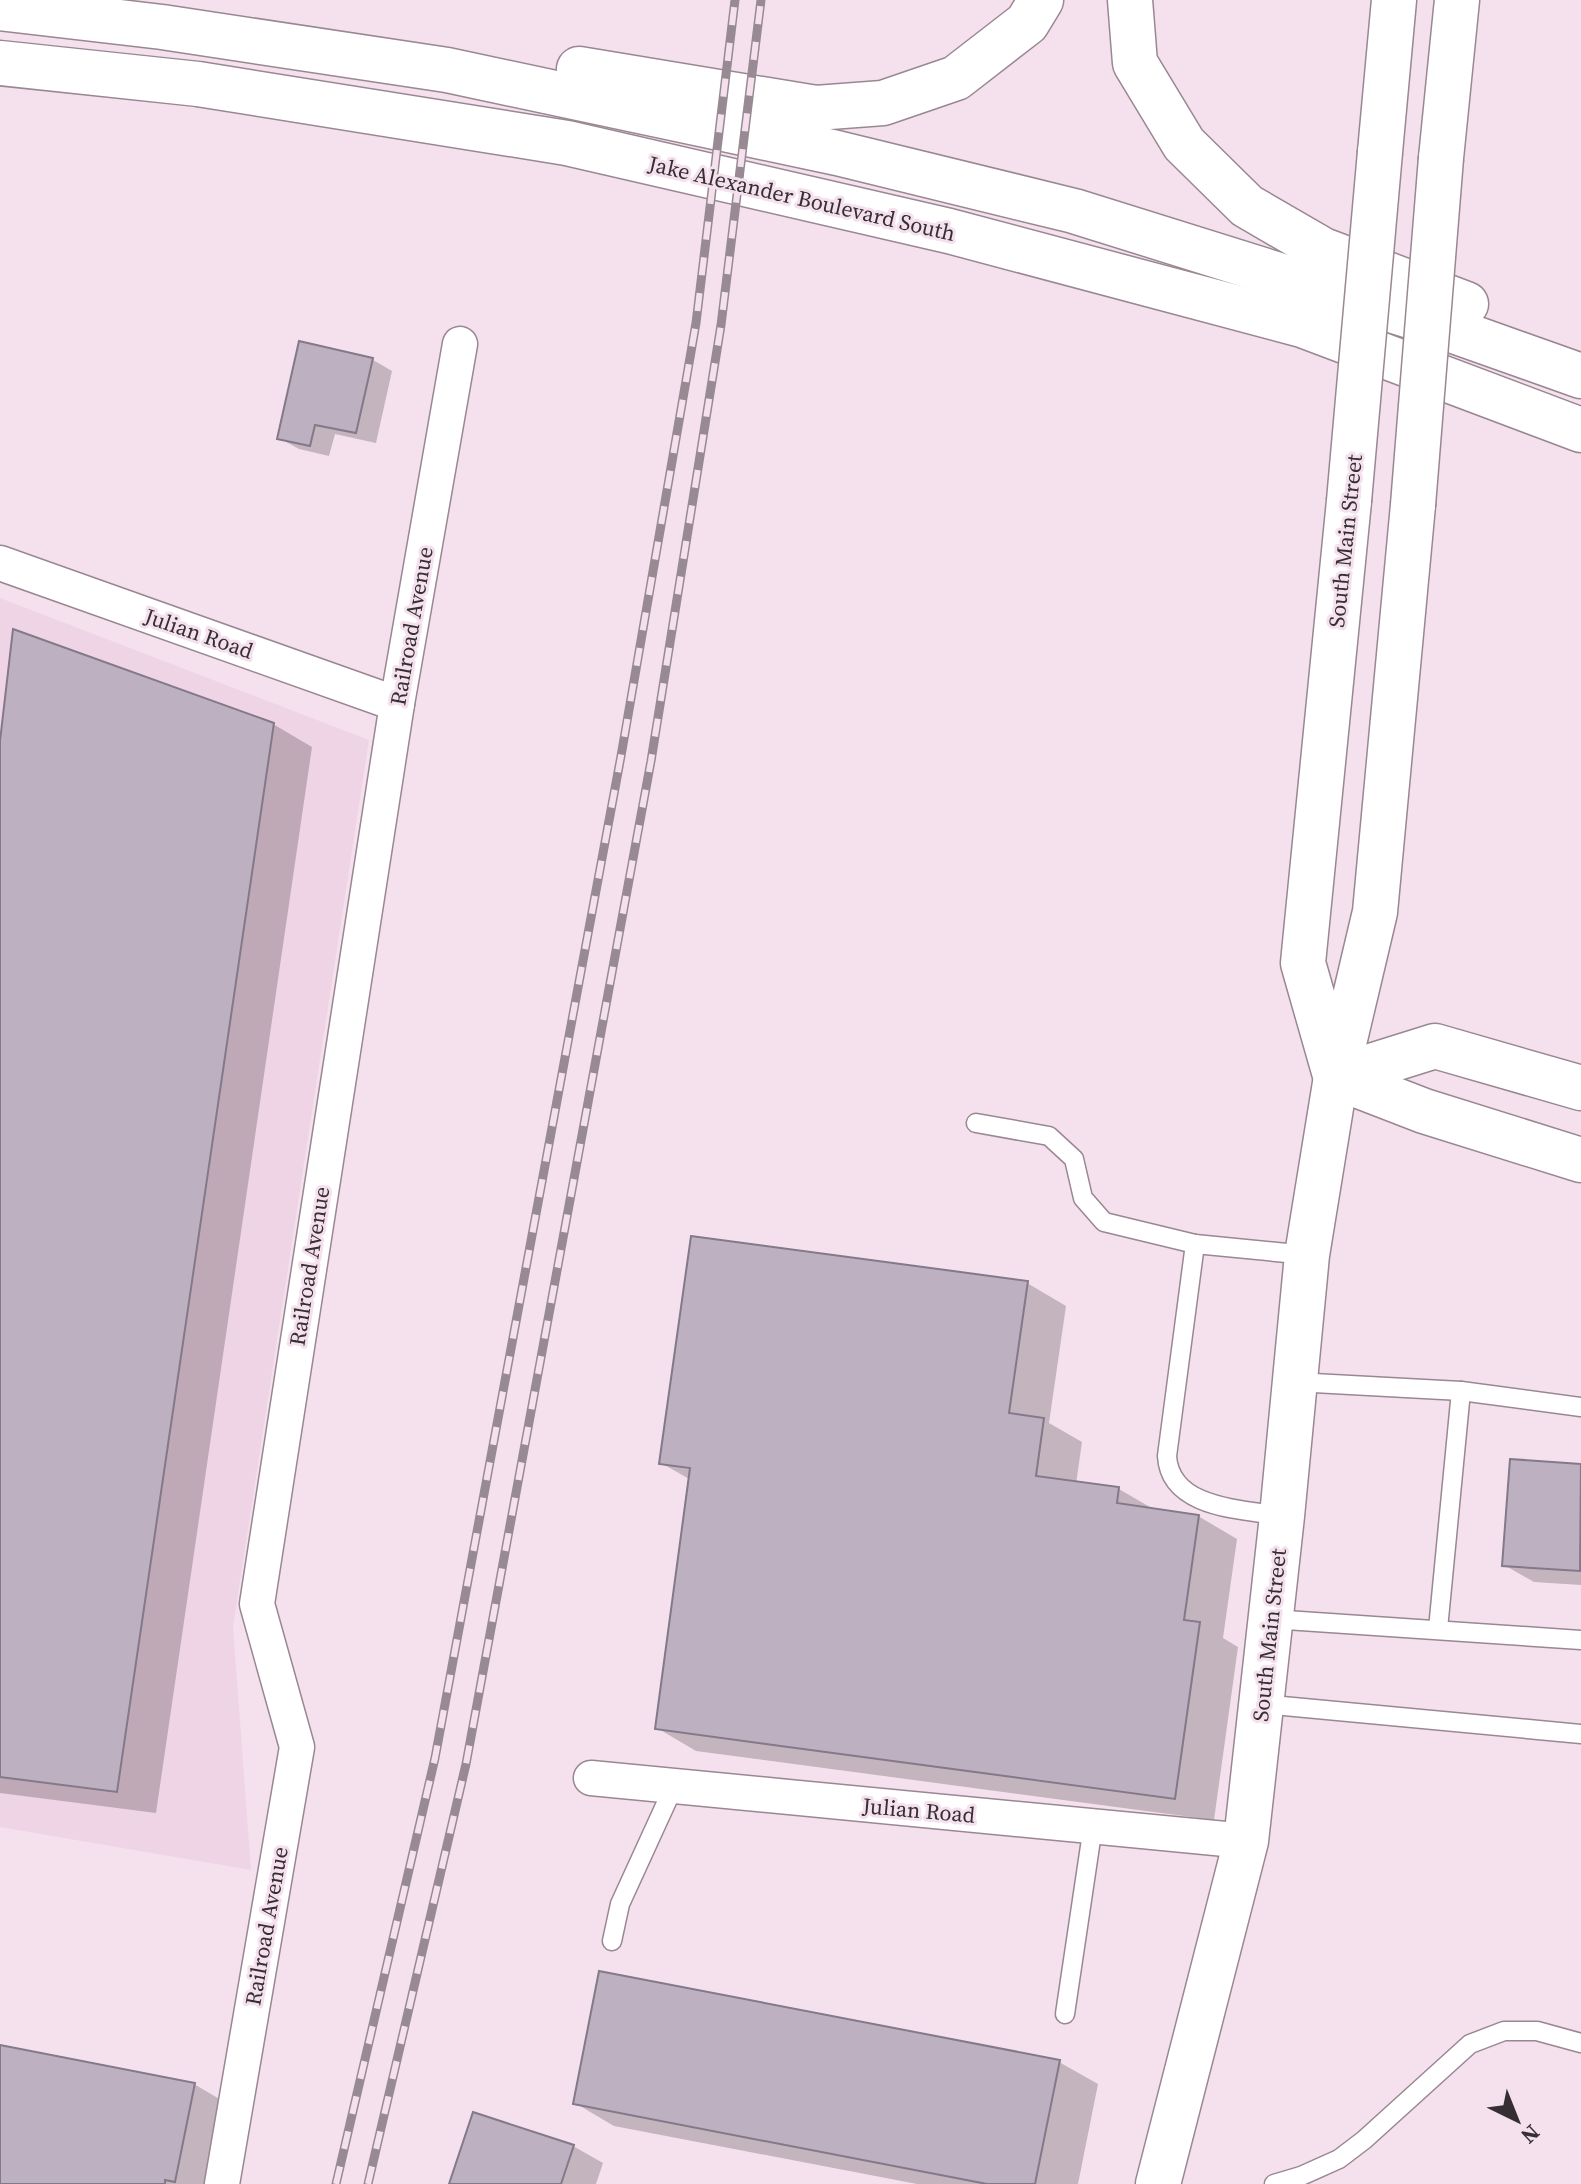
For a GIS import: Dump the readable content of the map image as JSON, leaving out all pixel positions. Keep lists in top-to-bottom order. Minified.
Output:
{"streets":{"main road":["Jake Alexander Boulevard South","South Main Street"],"street":["Railroad Avenue","Julian Road"]},"crossings":[["South Main Street","Julian Road"],["Railroad Avenue","Julian Road"]],"north":"bottom right"}
